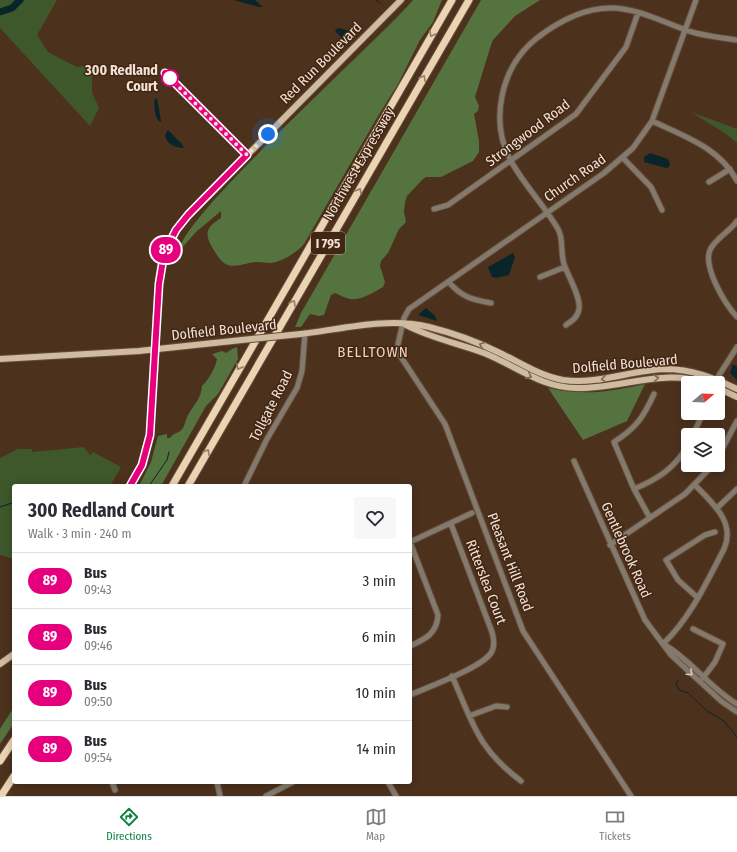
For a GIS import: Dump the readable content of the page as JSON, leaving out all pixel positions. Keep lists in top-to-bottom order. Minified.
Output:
{"streets":{"highway":["Northwest Expressway","I 795"],"main road":["Red Run Boulevard","Dolfield Boulevard"],"street":["Strongwood Road","Church Road","Tollgate Road","Gentlebrook Road","Pleasant Hill Road","Ritterslea Court"]},"crossings":[["Red Run Boulevard","Dolfield Boulevard"],["Church Road","Dolfield Boulevard"],["Church Road","Pleasant Hill Road"],["Dolfield Boulevard","Tollgate Road"],["Dolfield Boulevard","Pleasant Hill Road"]],"districts":["BELLTOWN"],"places":["300 Redland Court"],"lines":["bus line 89"],"north":"right","page":{"on_map":"89","heading":["300 Redland Court","Walk · 3 min · 240 m"],"list":[{"mark":"89","name":"Bus","note":"09:43","value":"3 min"},{"mark":"89","name":"Bus","note":"09:46","value":"6 min"},{"mark":"89","name":"Bus","note":"09:50","value":"10 min"},{"mark":"89","name":"Bus","note":"09:54","value":"14 min"}],"tabs":["Directions","Map","Tickets"]}}
